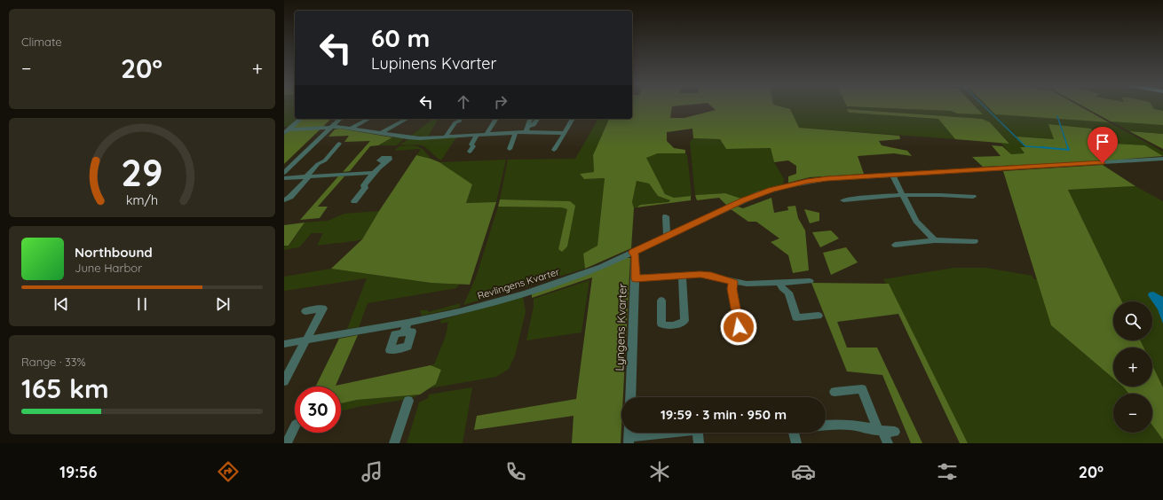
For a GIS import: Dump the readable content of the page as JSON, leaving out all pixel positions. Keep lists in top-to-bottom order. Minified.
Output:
{"streets":{"street":["Revlingens Kvarter","Lyngens Kvarter"]},"crossings":[["Revlingens Kvarter","Lyngens Kvarter"]],"page":{"tile":["Climate",["Range · 33%","165 km"]],"turn":["60 m","Lupinens Kvarter"],"heat":["−","20°","+"],"song":["Northbound","June Harbor"],"map_buttons":["+","−"],"limit":"30","trip":"19:59 · 3 min · 950 m","tabs":["19:56","20°"],"gauge":["29","km/h"]}}
